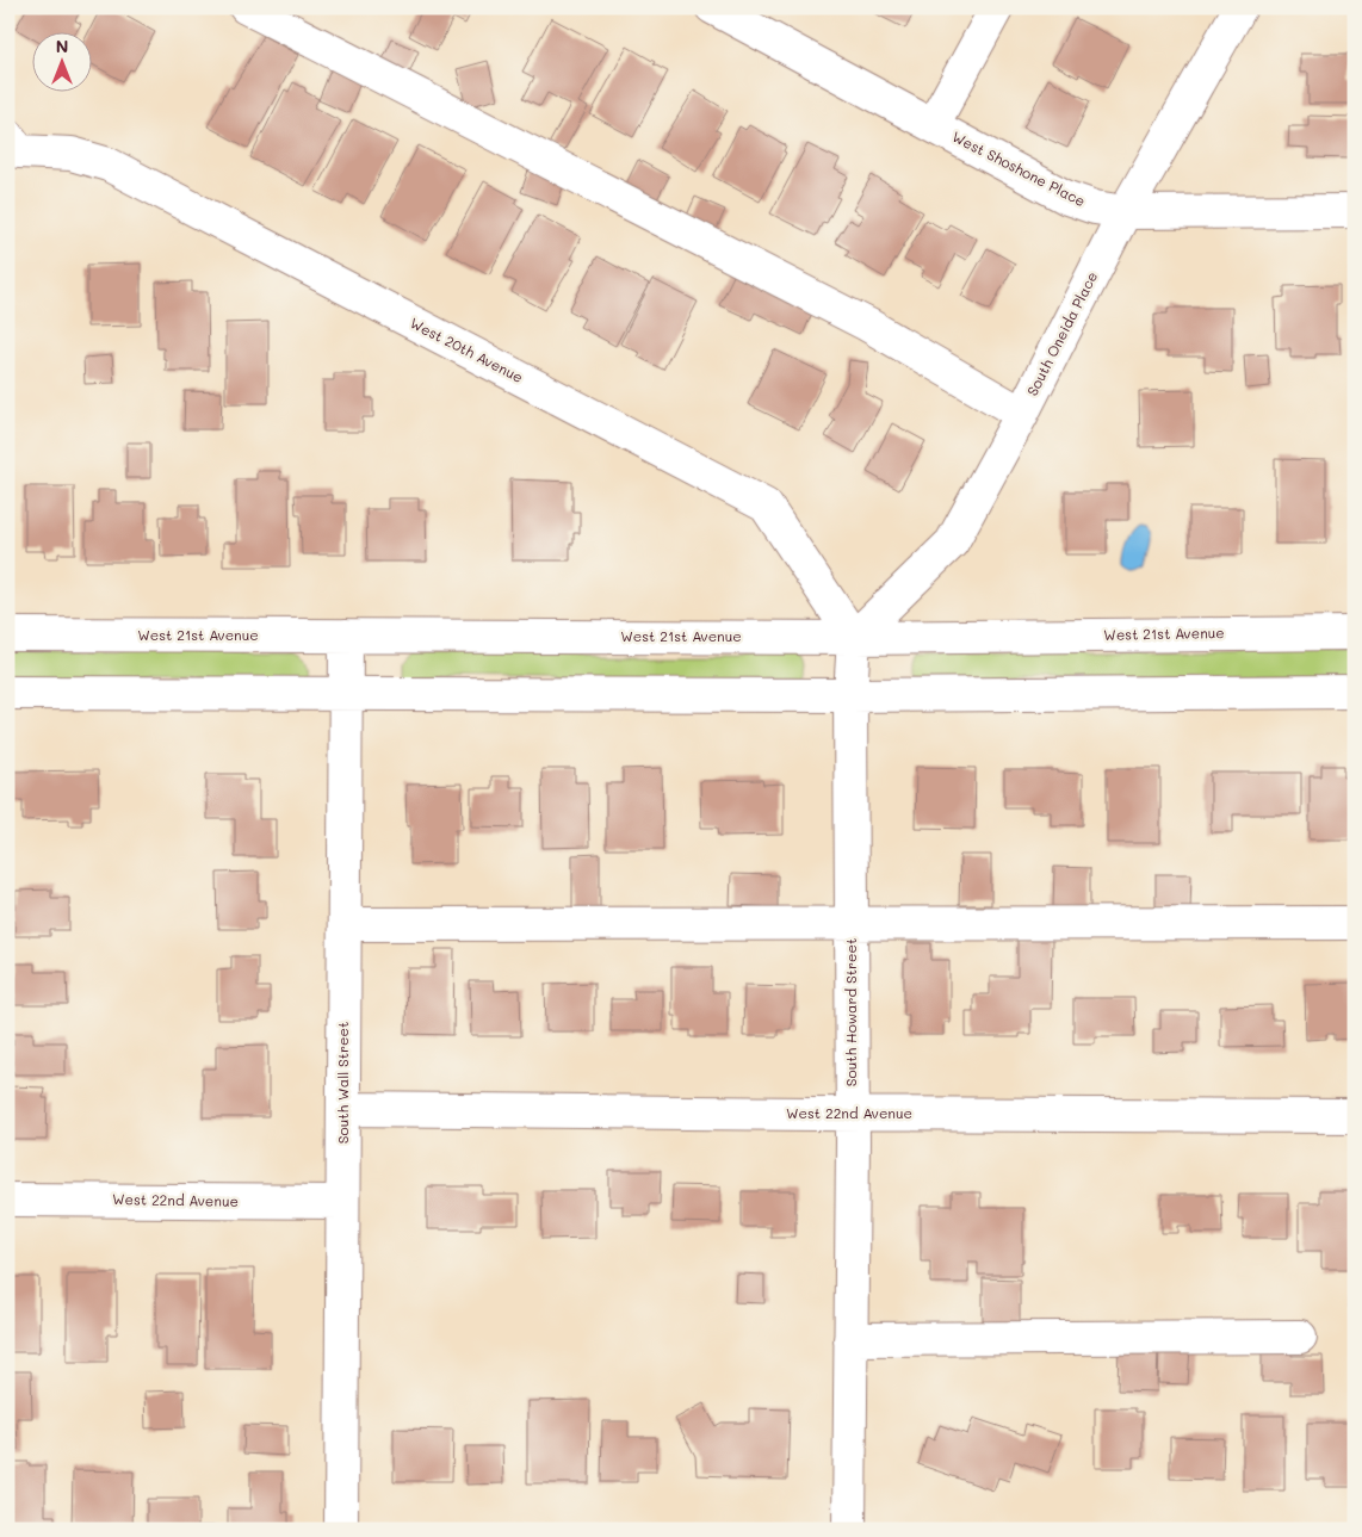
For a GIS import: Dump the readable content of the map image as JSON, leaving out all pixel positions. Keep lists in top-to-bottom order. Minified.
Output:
{"streets":{"street":["West Shoshone Place","South Oneida Place","West 20th Avenue","West 21st Avenue","South Howard Street","South Wall Street","West 22nd Avenue"]},"crossings":[["West Shoshone Place","South Oneida Place"],["South Oneida Place","West 20th Avenue"],["South Oneida Place","West 21st Avenue"],["South Oneida Place","South Howard Street"],["West 20th Avenue","West 21st Avenue"],["West 20th Avenue","South Howard Street"],["West 21st Avenue","South Howard Street"],["West 21st Avenue","South Wall Street"],["South Howard Street","West 22nd Avenue"],["South Wall Street","West 22nd Avenue"]],"north":"top"}
